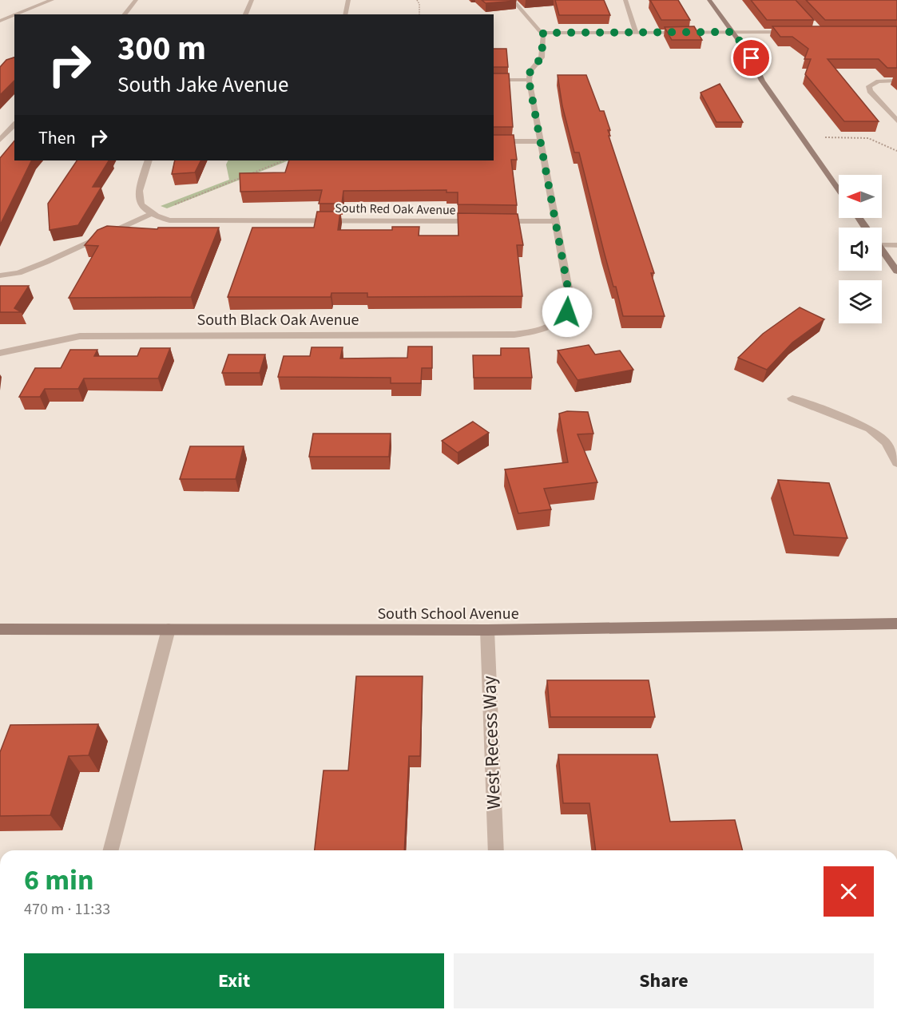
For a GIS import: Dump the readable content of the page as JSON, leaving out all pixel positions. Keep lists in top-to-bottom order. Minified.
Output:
{"streets":{"street":["South Red Oak Avenue","South Black Oak Avenue","South School Avenue","West Recess Way"]},"crossings":[["South School Avenue","West Recess Way"]],"north":"left","page":{"turn":["300 m","South Jake Avenue"],"then":"Then","heading":["6 min","470 m · 11:33"],"buttons":["Exit","Share"]}}
